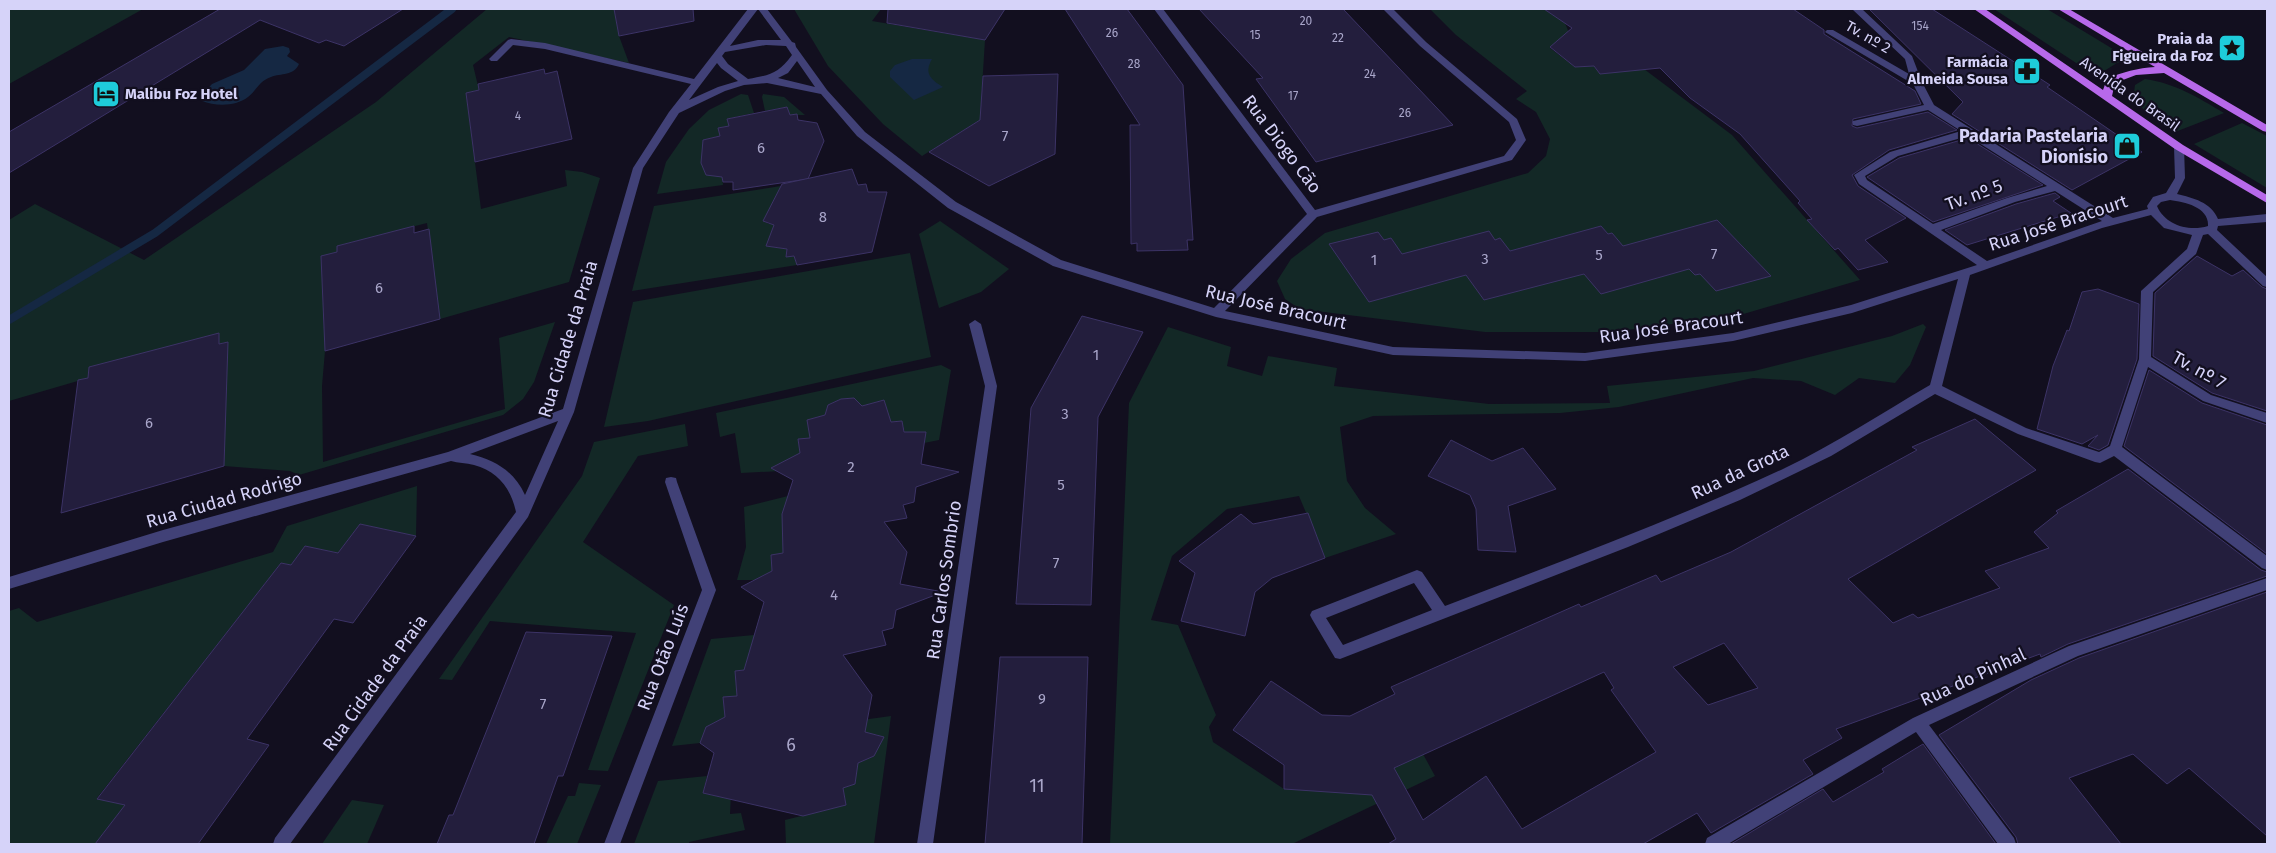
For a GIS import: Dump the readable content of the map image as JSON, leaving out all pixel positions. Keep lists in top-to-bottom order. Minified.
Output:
{"streets":{"main road":["Avenida do Brasil"],"street":["Tv. nº 2","Rua Diogo Cão","Tv. nº 5","Rua José Bracourt","Rua Cidade da Praia","Tv. nº 7","Rua da Grota","Rua Ciudad Rodrigo","Rua Carlos Sombrio","Rua Otão Luís","Rua do Pinhal"]},"crossings":[["Rua Diogo Cão","Rua José Bracourt"],["Rua Cidade da Praia","Rua Ciudad Rodrigo"]],"places":{"place":["Praia da Figueira da Foz"],"pharmacy":["Farmácia Almeida Sousa"],"hotel":["Malibu Foz Hotel"],"shop":["Padaria Pastelaria Dionísio"]},"house_numbers":["20","154","26","15","22","28","24","17","26","4","7","6","8","7","5","3","1","6","1","3","6","2","5","7","4","9","7","6","11"]}
